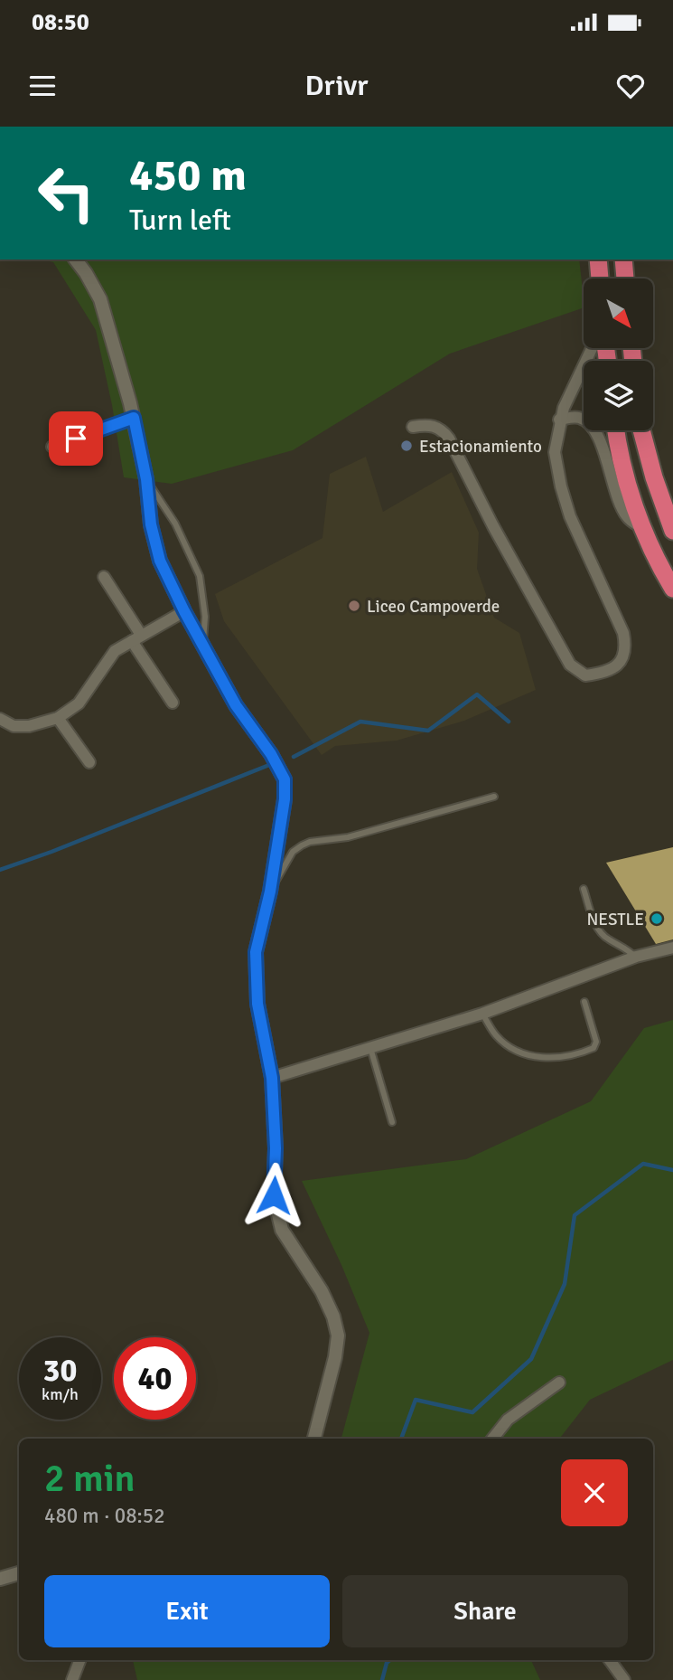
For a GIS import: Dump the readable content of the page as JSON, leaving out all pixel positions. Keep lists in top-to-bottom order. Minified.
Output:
{"places":["Estacionamiento","Liceo Campoverde","NESTLE"],"north":"bottom right","page":{"status":"08:50","header":"Drivr","turn":["450 m","Turn left"],"speed":"30 km/h","limit":"40","heading":["2 min","480 m · 08:52"],"buttons":["Exit","Share"]}}
